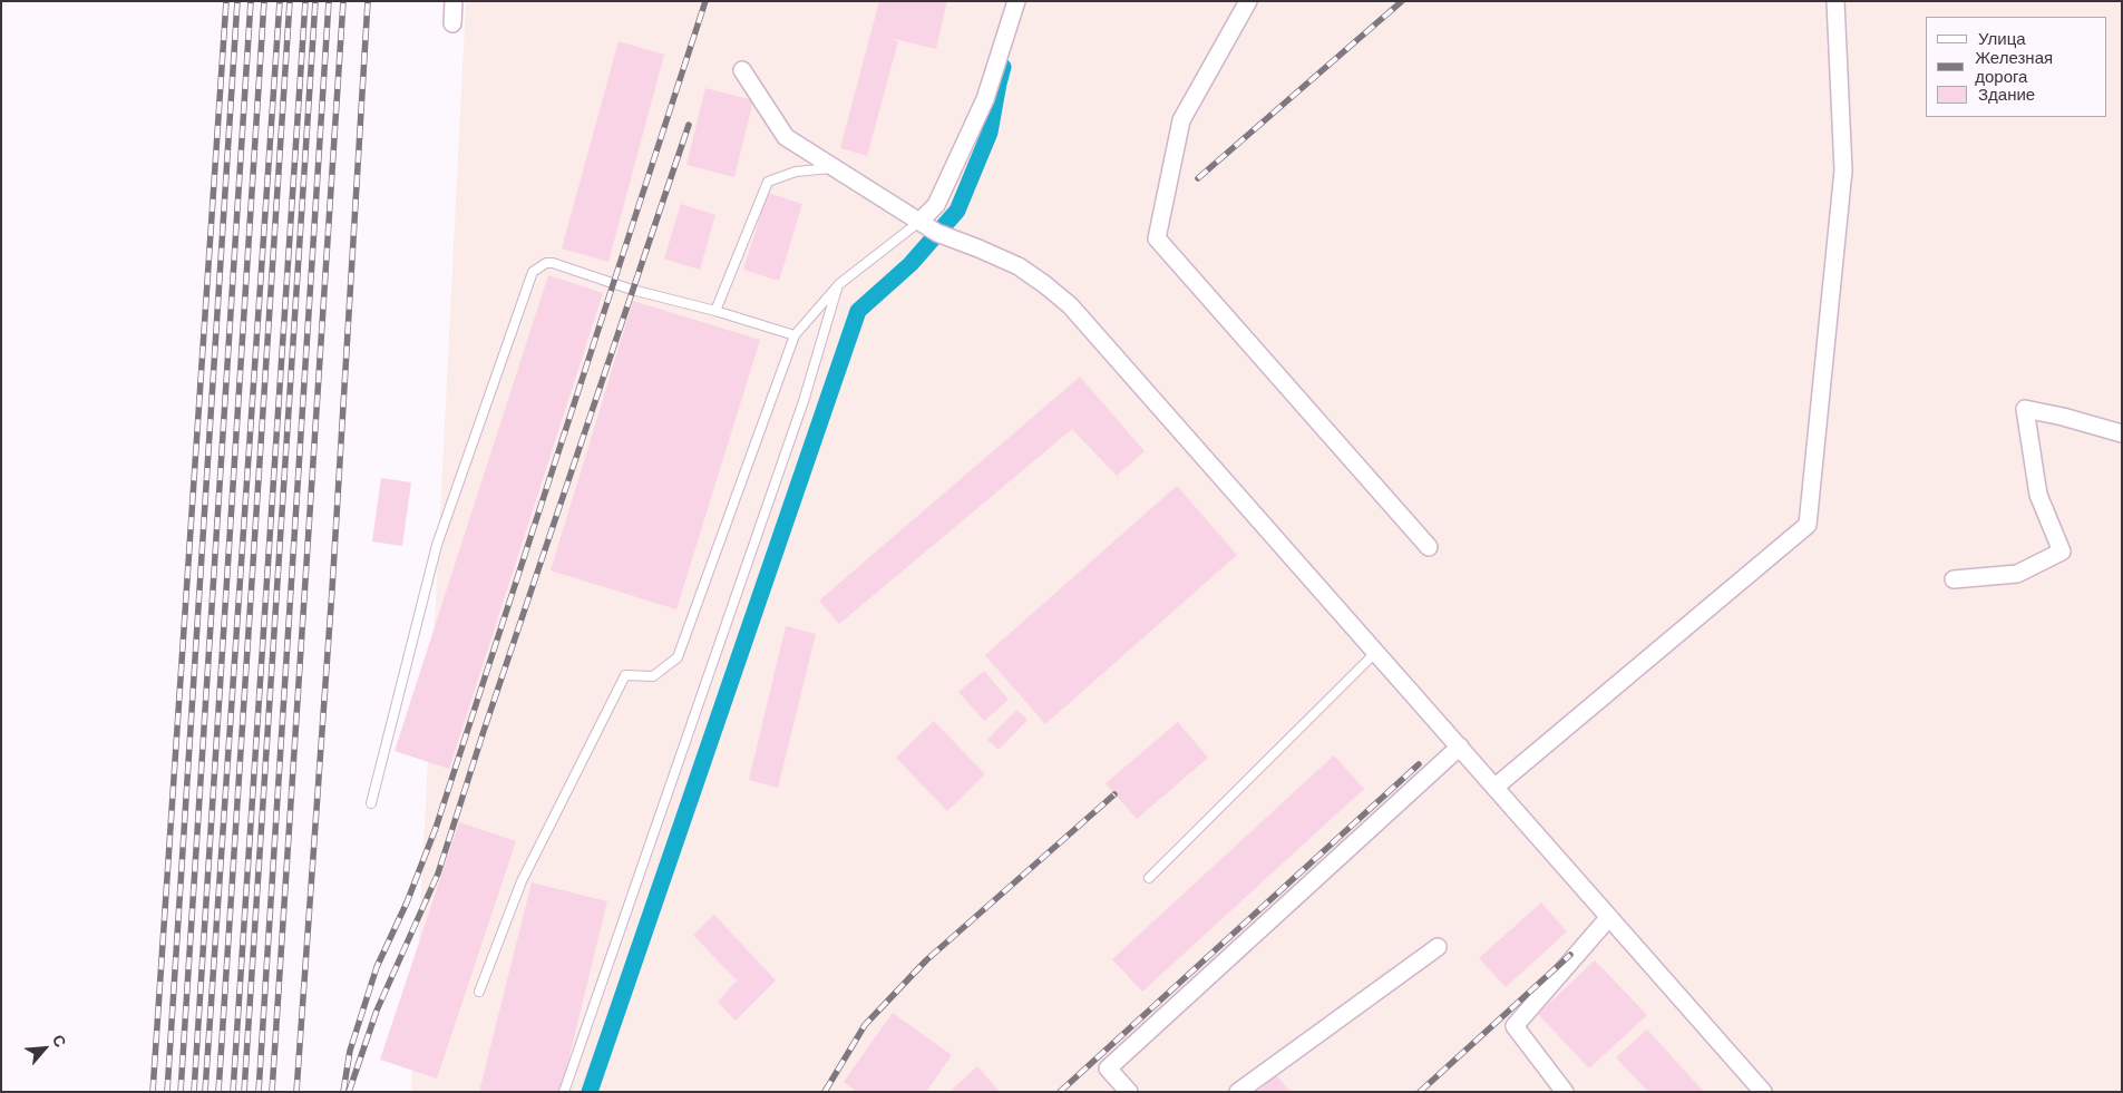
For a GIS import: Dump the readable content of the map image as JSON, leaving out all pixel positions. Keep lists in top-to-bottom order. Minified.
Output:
{"legend":["Улица","Железная дорога","Здание"],"north":"top right"}
